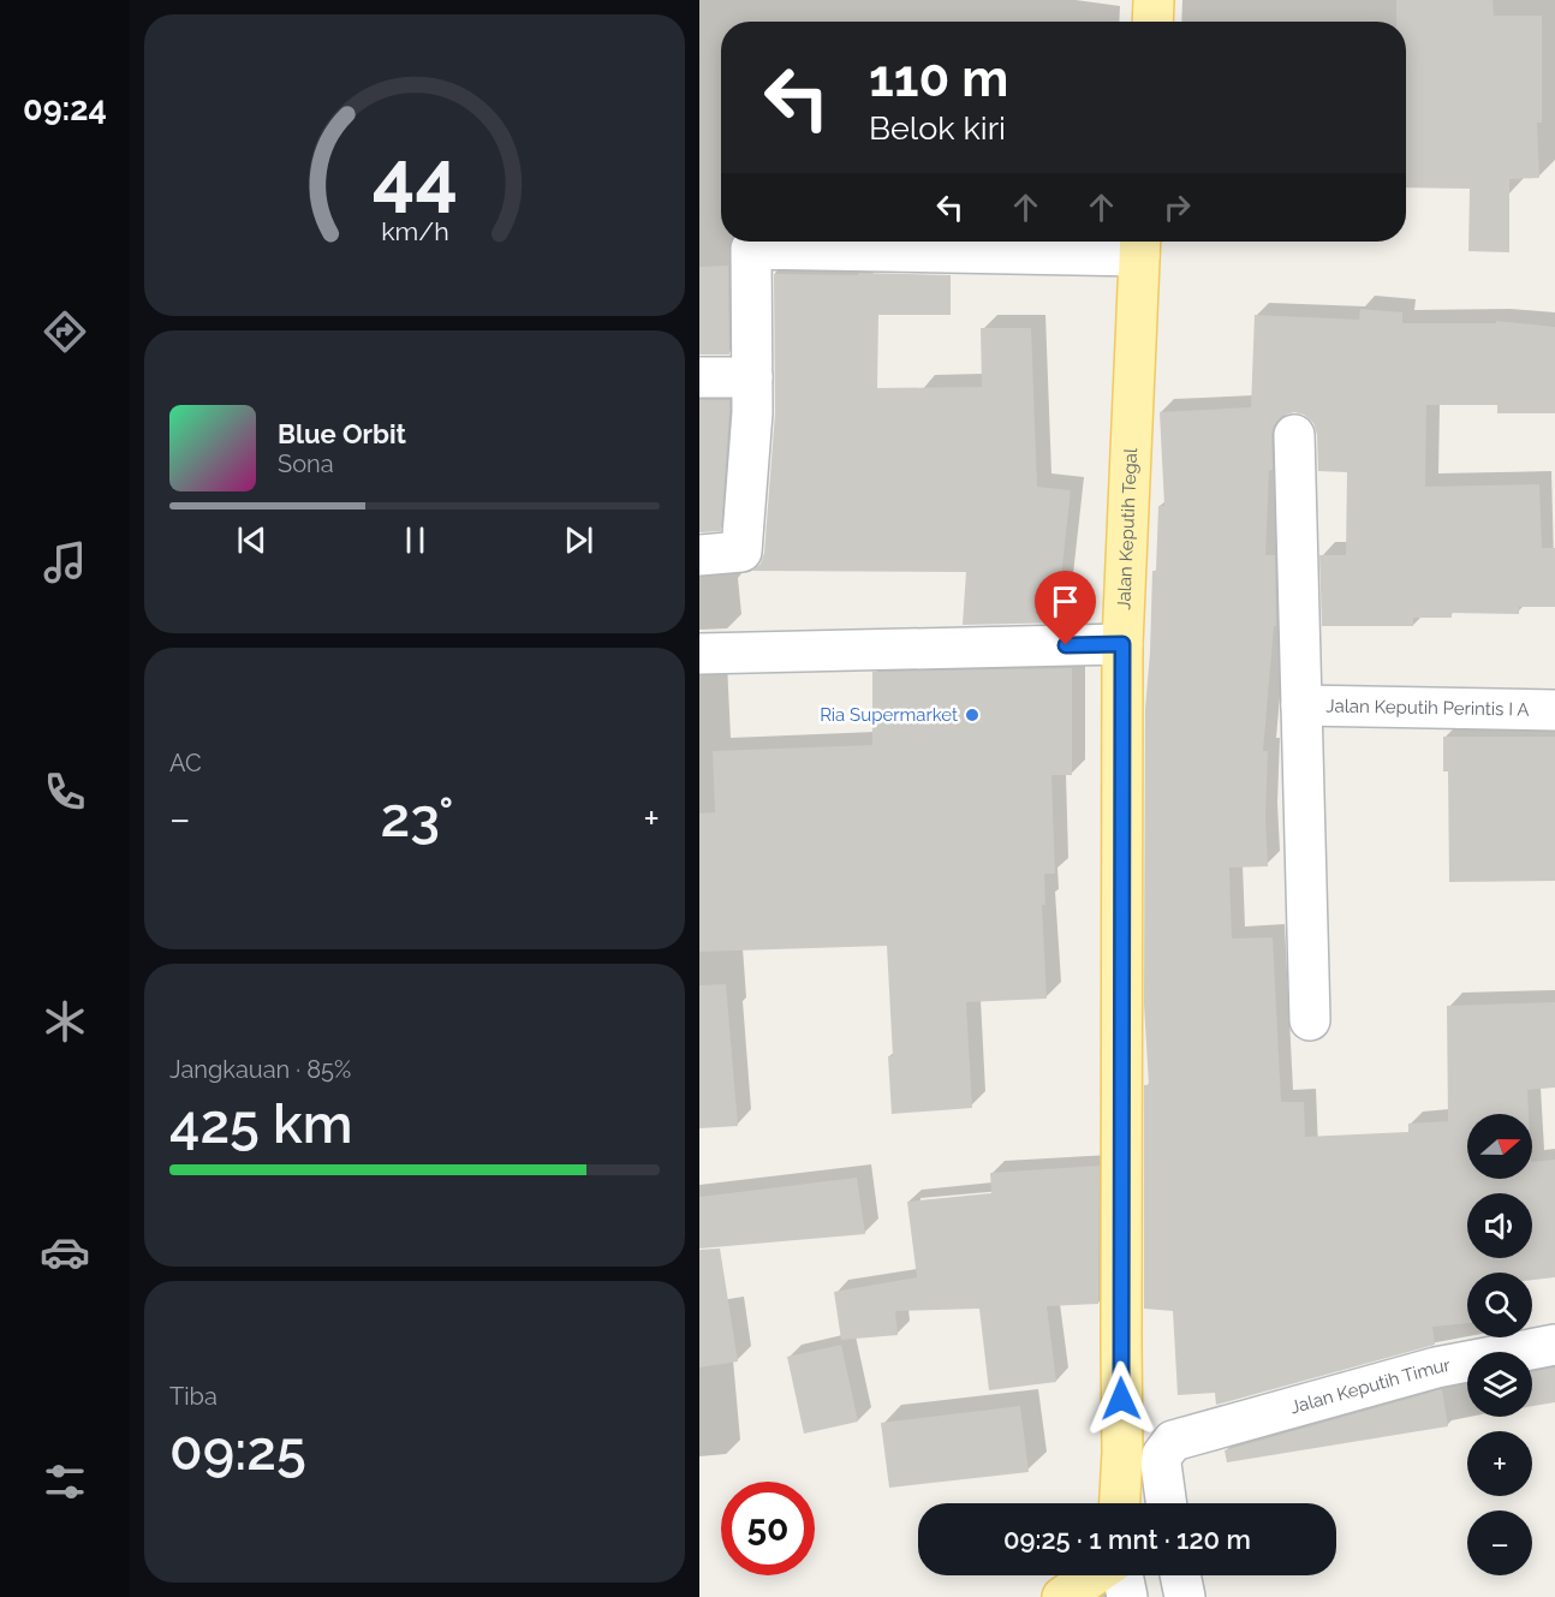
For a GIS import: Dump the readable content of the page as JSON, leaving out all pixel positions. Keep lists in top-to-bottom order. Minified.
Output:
{"streets":{"main road":["Jalan Keputih Tegal"],"street":["Jalan Keputih Perintis I A","Jalan Keputih Timur"]},"places":["Ria Supermarket"],"north":"right","page":{"tabs":"09:24","turn":["110 m","Belok kiri"],"song":["Blue Orbit","Sona"],"tile":["AC",["Jangkauan · 85%","425 km"],["Tiba","09:25"]],"heat":["−","23°","+"],"map_buttons":["+","−"],"limit":"50","trip":"09:25 · 1 mnt · 120 m","gauge":["44","km/h"]}}
